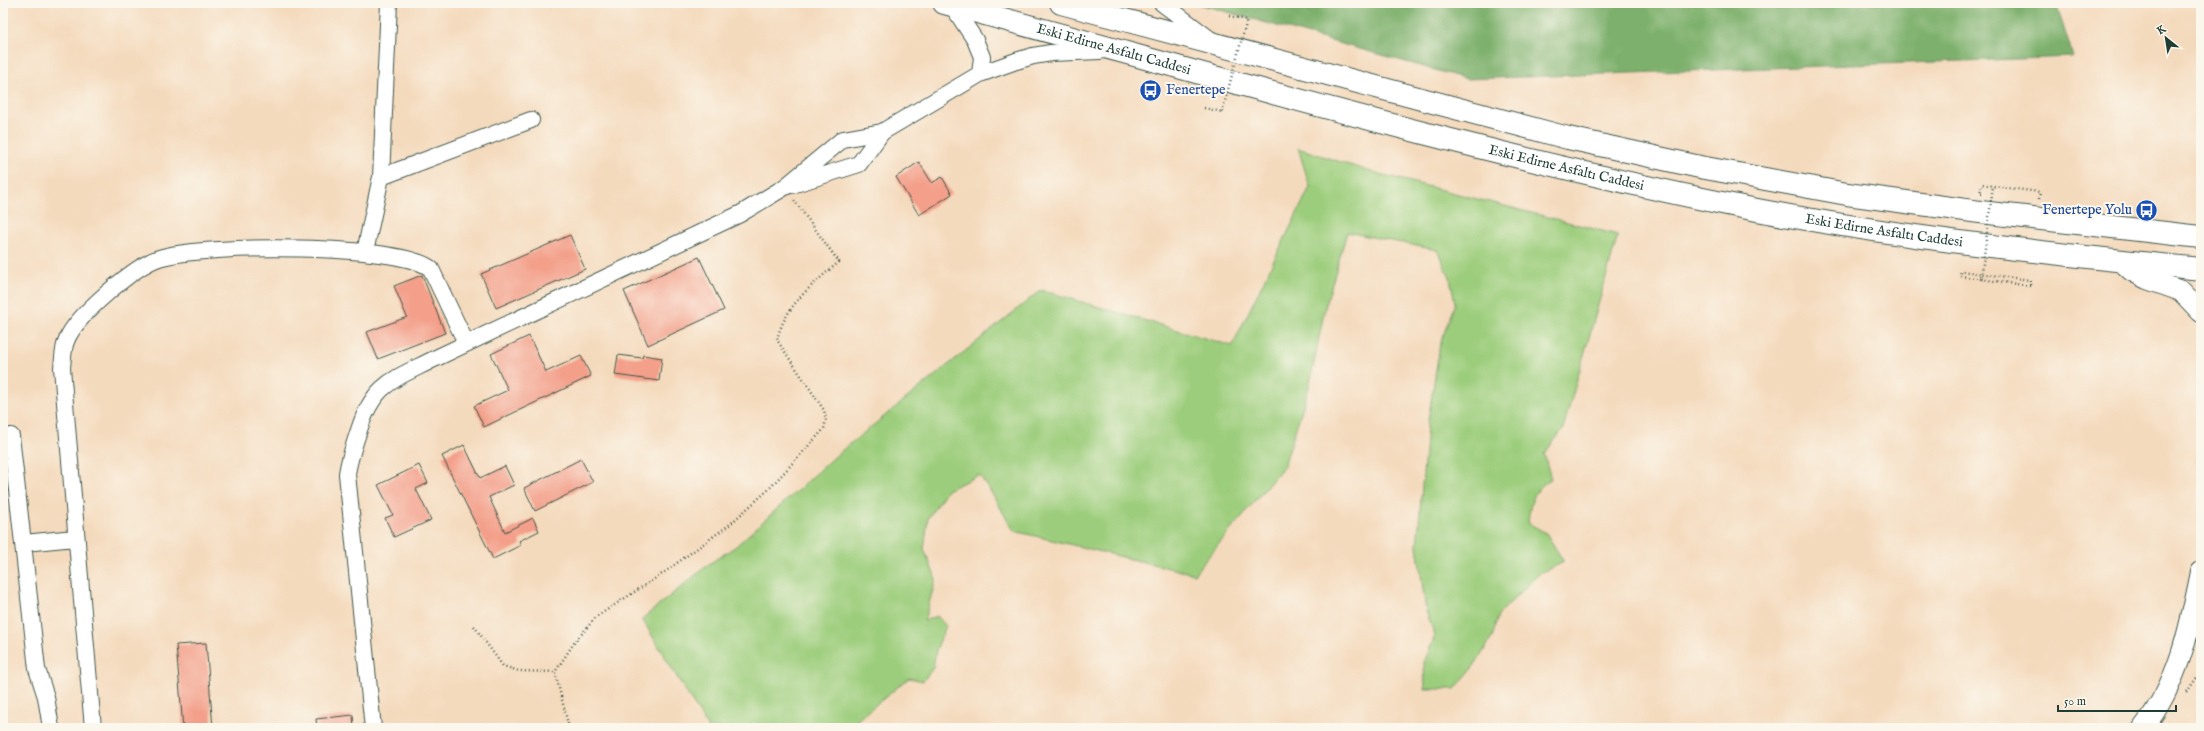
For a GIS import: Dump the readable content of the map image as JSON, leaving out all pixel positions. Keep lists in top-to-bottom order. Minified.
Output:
{"streets":{"highway":["Eski Edirne Asfaltı Caddesi"]},"places":{"bus stop":["Fenertepe","Fenertepe Yolu"]},"scale_bar":"50 m","north":"top left"}
